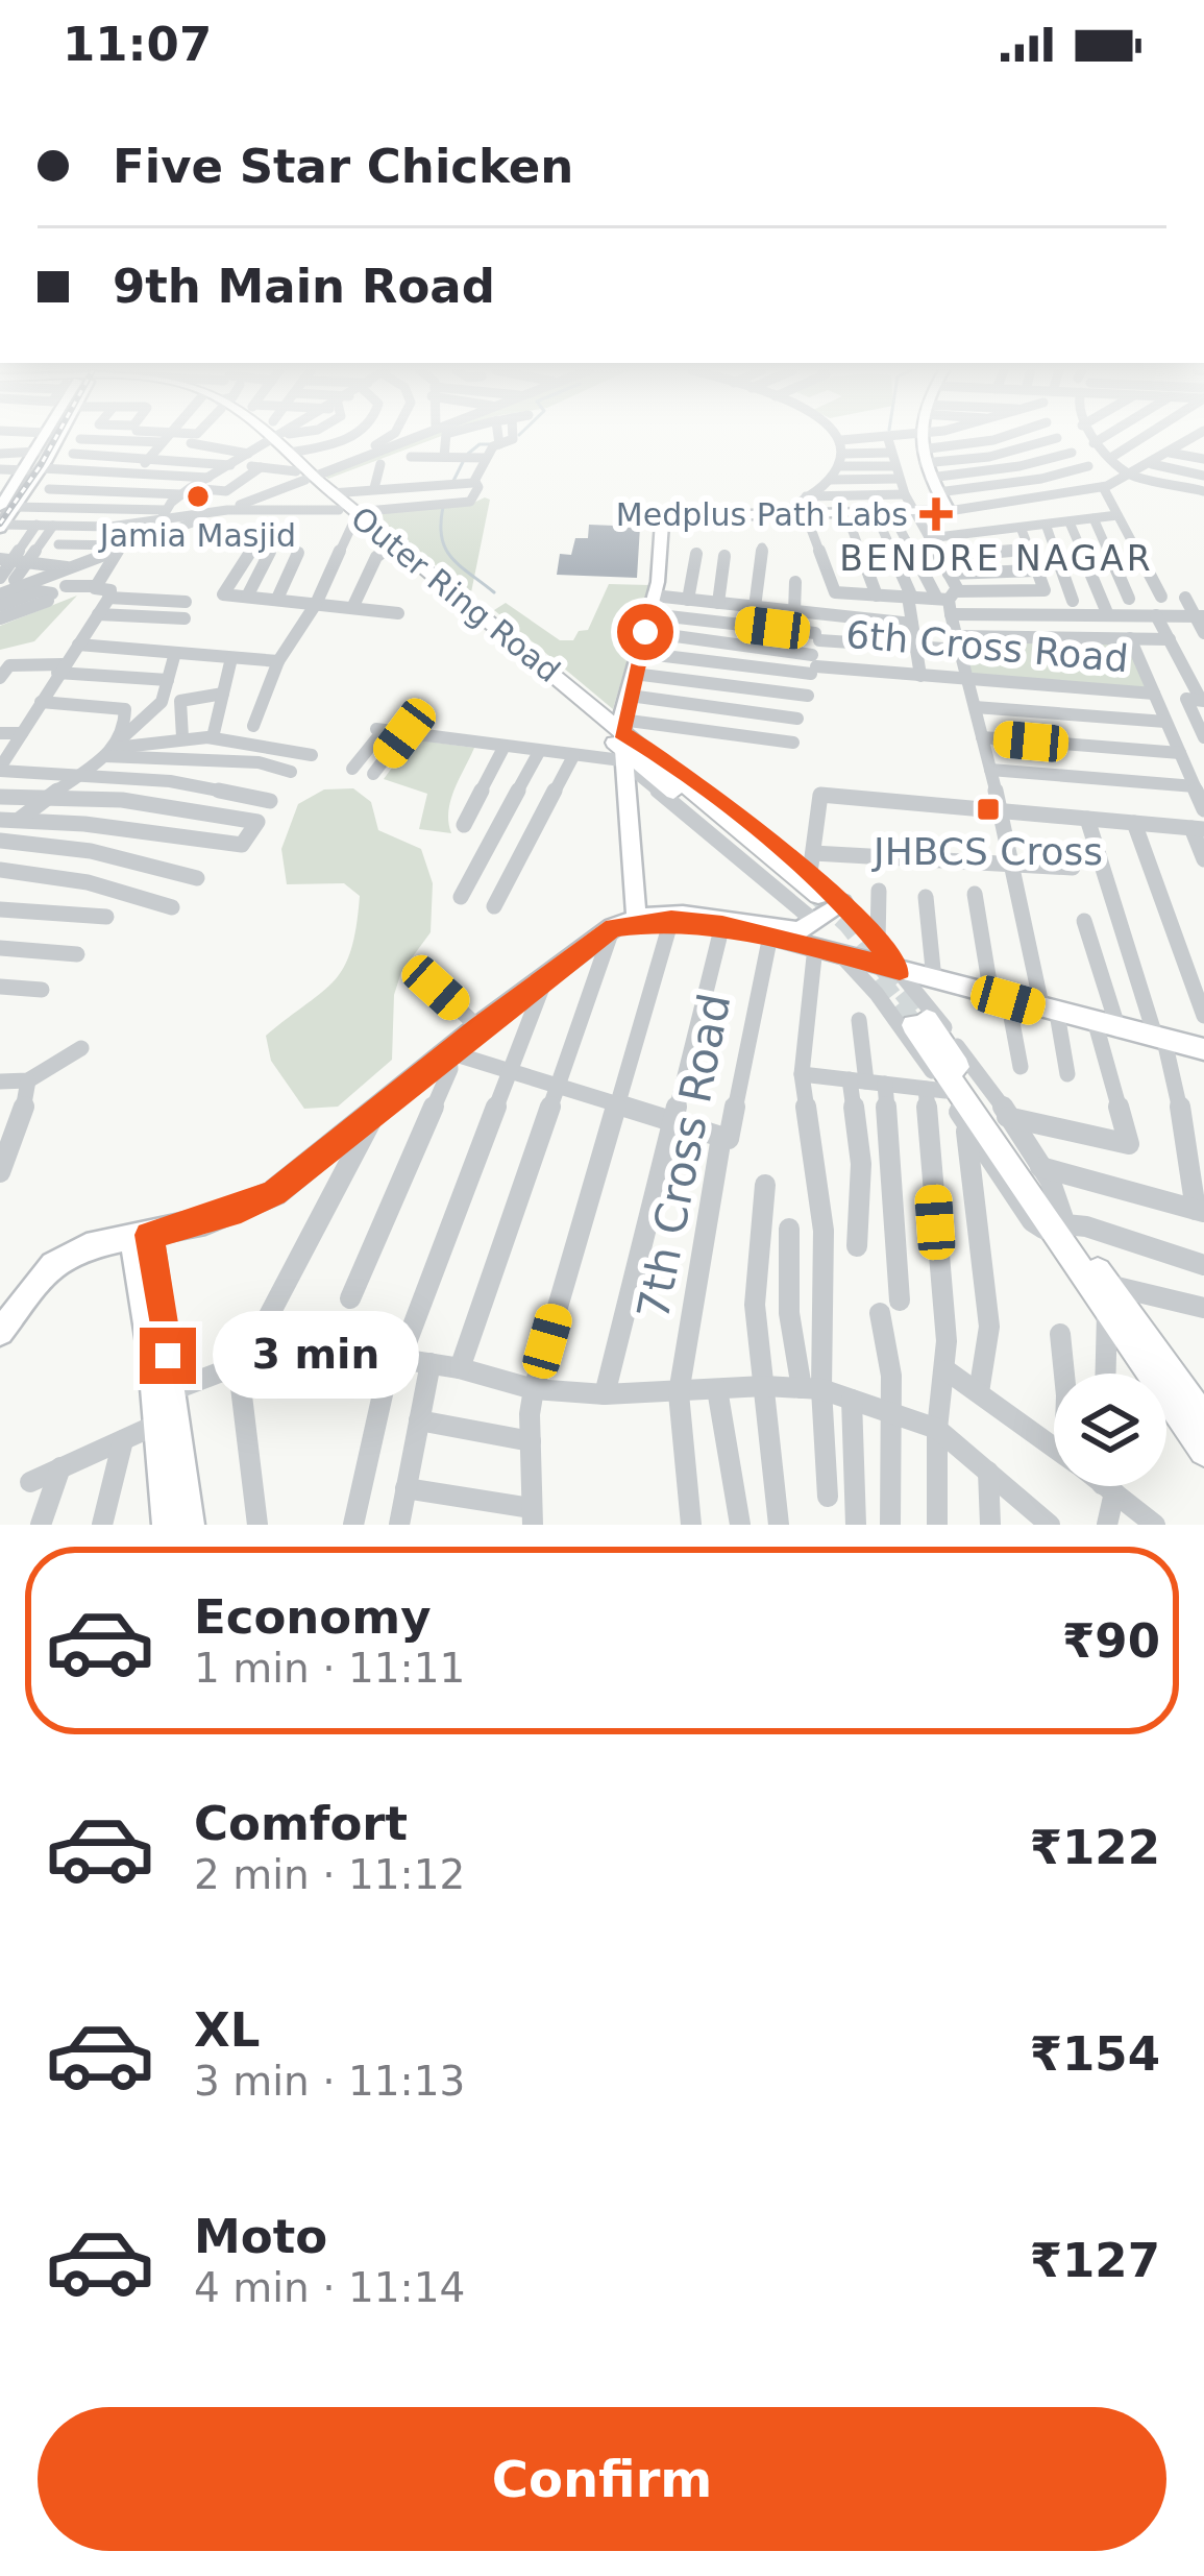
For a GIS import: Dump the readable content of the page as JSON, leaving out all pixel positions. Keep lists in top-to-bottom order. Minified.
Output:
{"streets":{"highway":["Outer Ring Road"],"street":["6th Cross Road","7th Cross Road"]},"districts":["BENDRE NAGAR"],"places":{"other":["Jamia Masjid"],"health":["Medplus Path Labs"],"transit":["JHBCS Cross"]},"page":{"status":"11:07","banner":["Five Star Chicken","9th Main Road"],"bubble":"3 min","list":[{"name":"Economy","note":"1 min · 11:11","value":"₹90"},{"name":"Comfort","note":"2 min · 11:12","value":"₹122"},{"name":"XL","note":"3 min · 11:13","value":"₹154"},{"name":"Moto","note":"4 min · 11:14","value":"₹127"}],"buttons":"Confirm"}}
